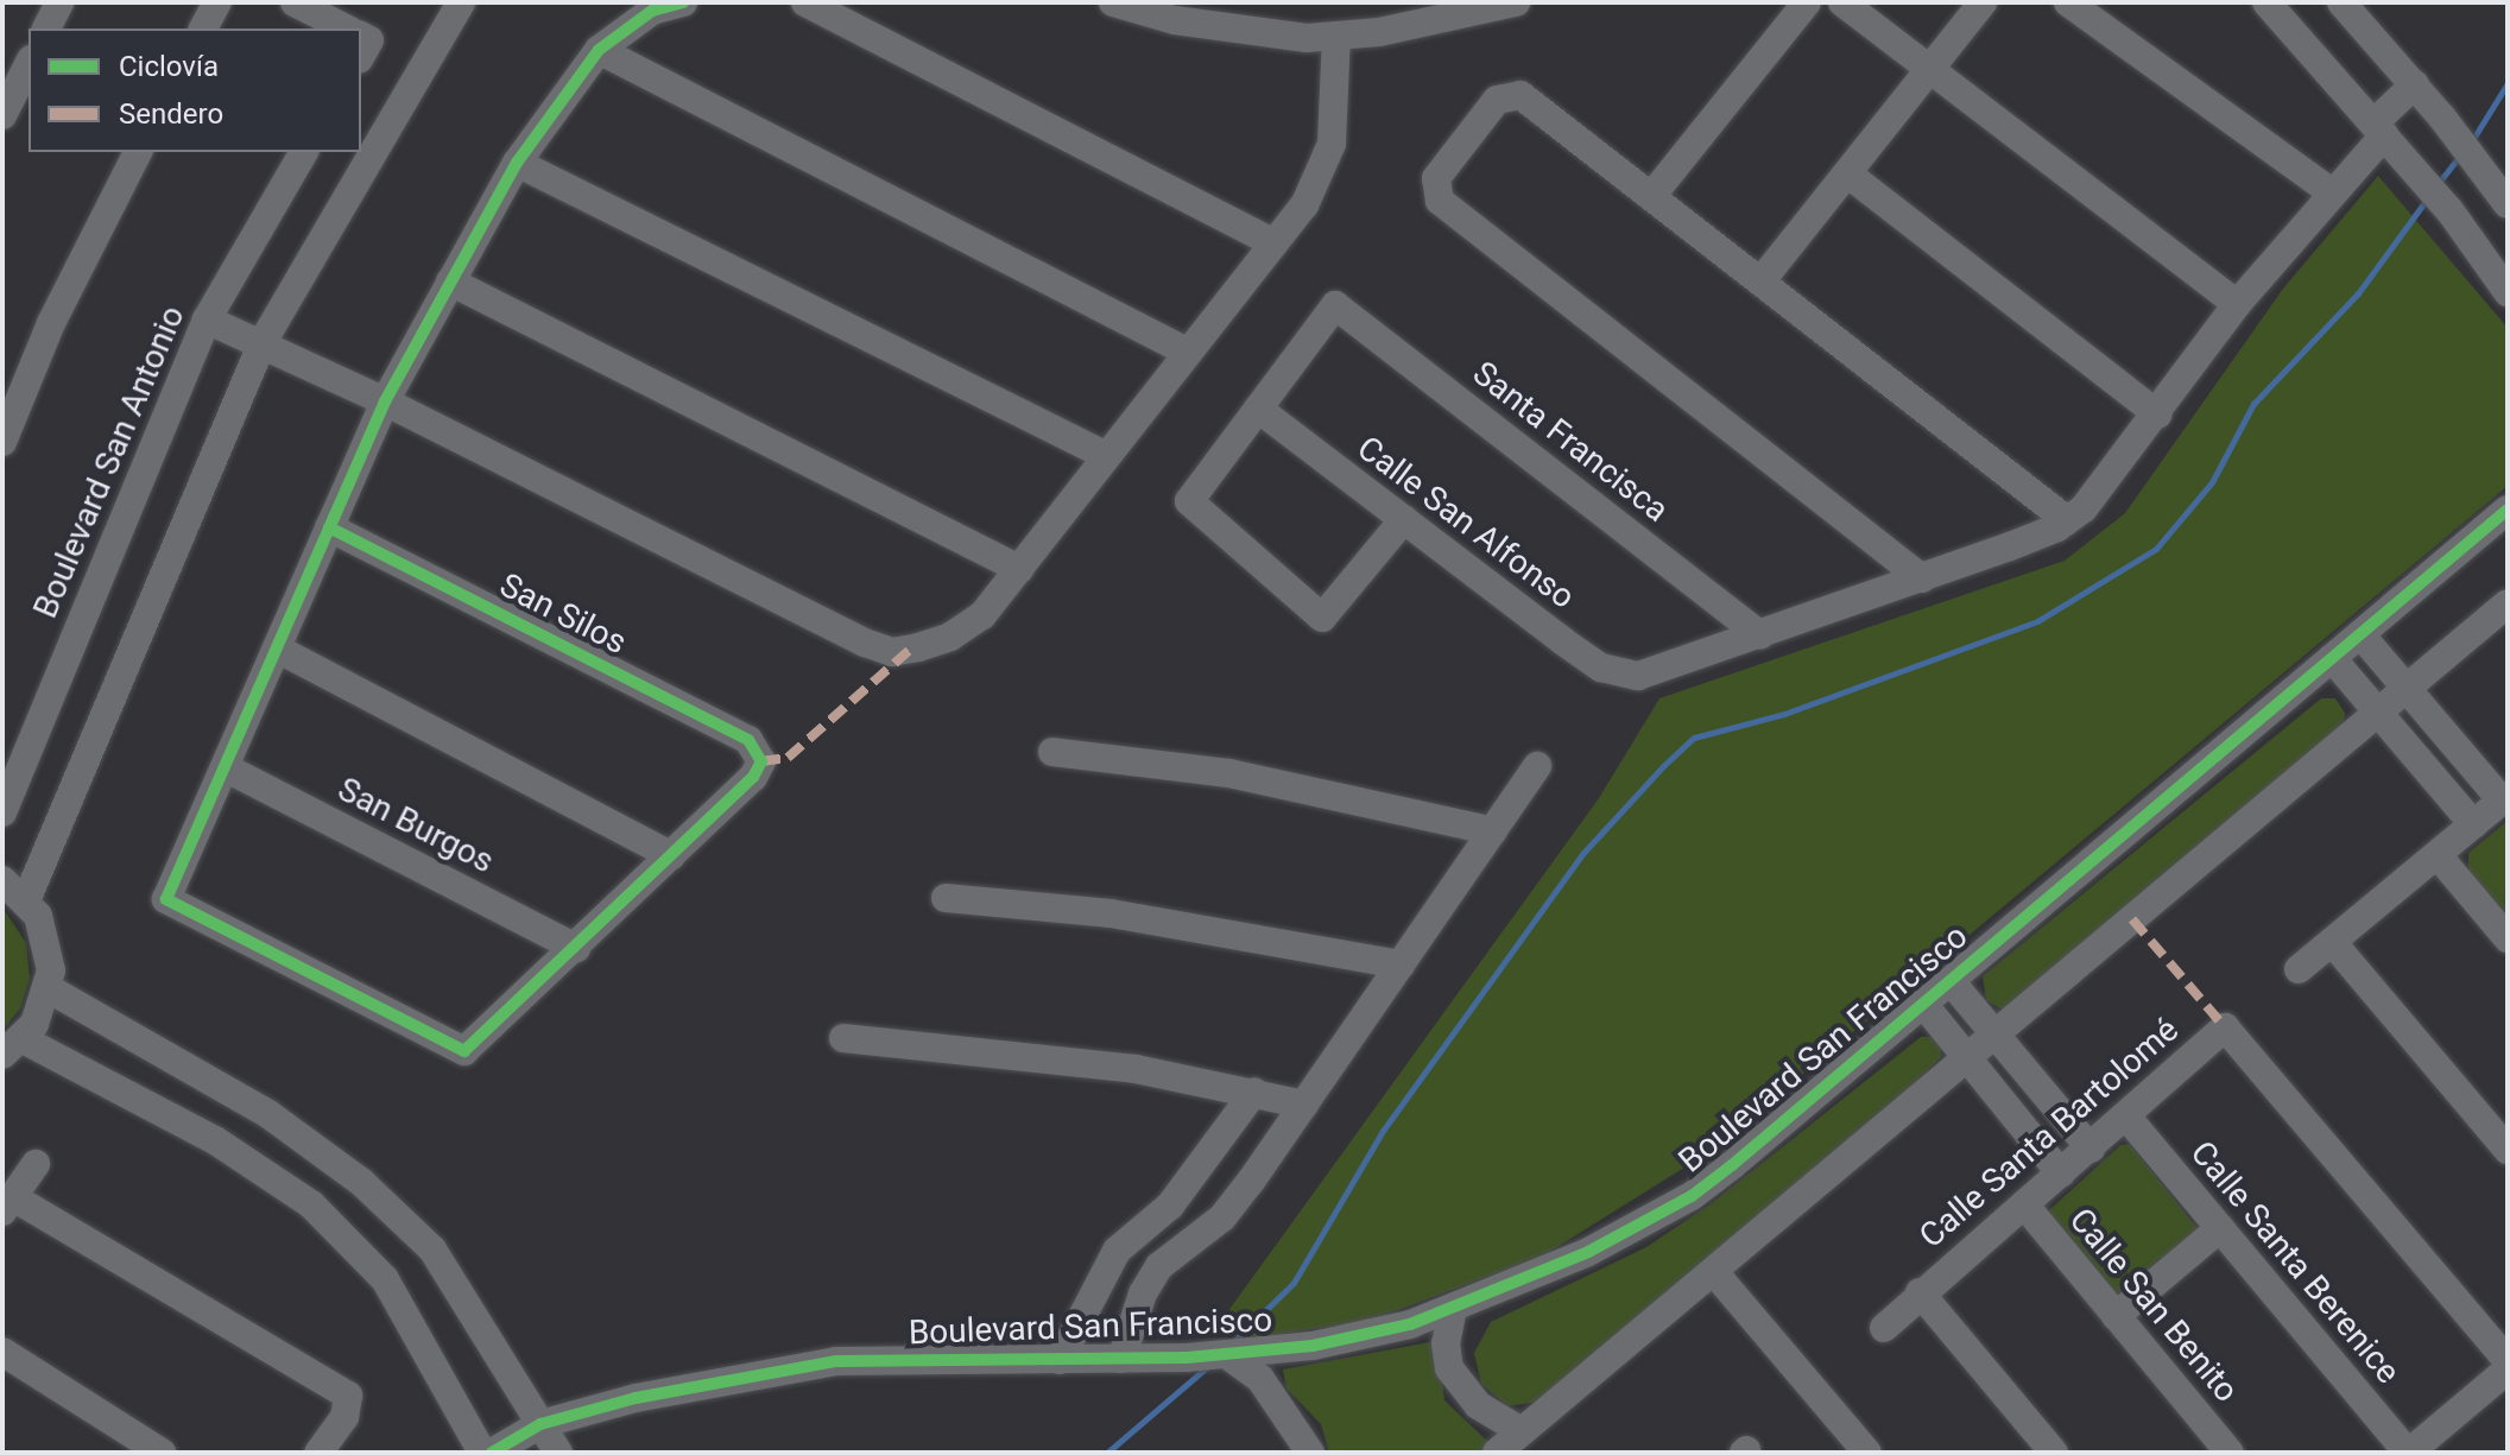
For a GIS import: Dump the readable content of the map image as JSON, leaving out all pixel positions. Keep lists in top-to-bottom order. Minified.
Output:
{"streets":{"street":["Santa Francisca","Boulevard San Antonio","Calle San Alfonso","San Silos","San Burgos","Boulevard San Francisco","Calle Santa Bartolomé","Calle Santa Berenice","Calle San Benito"]},"crossings":[["Santa Francisca","Calle San Alfonso"],["Calle Santa Bartolomé","Calle Santa Berenice"],["Calle Santa Bartolomé","Calle San Benito"]],"legend":["Ciclovía","Sendero"]}
